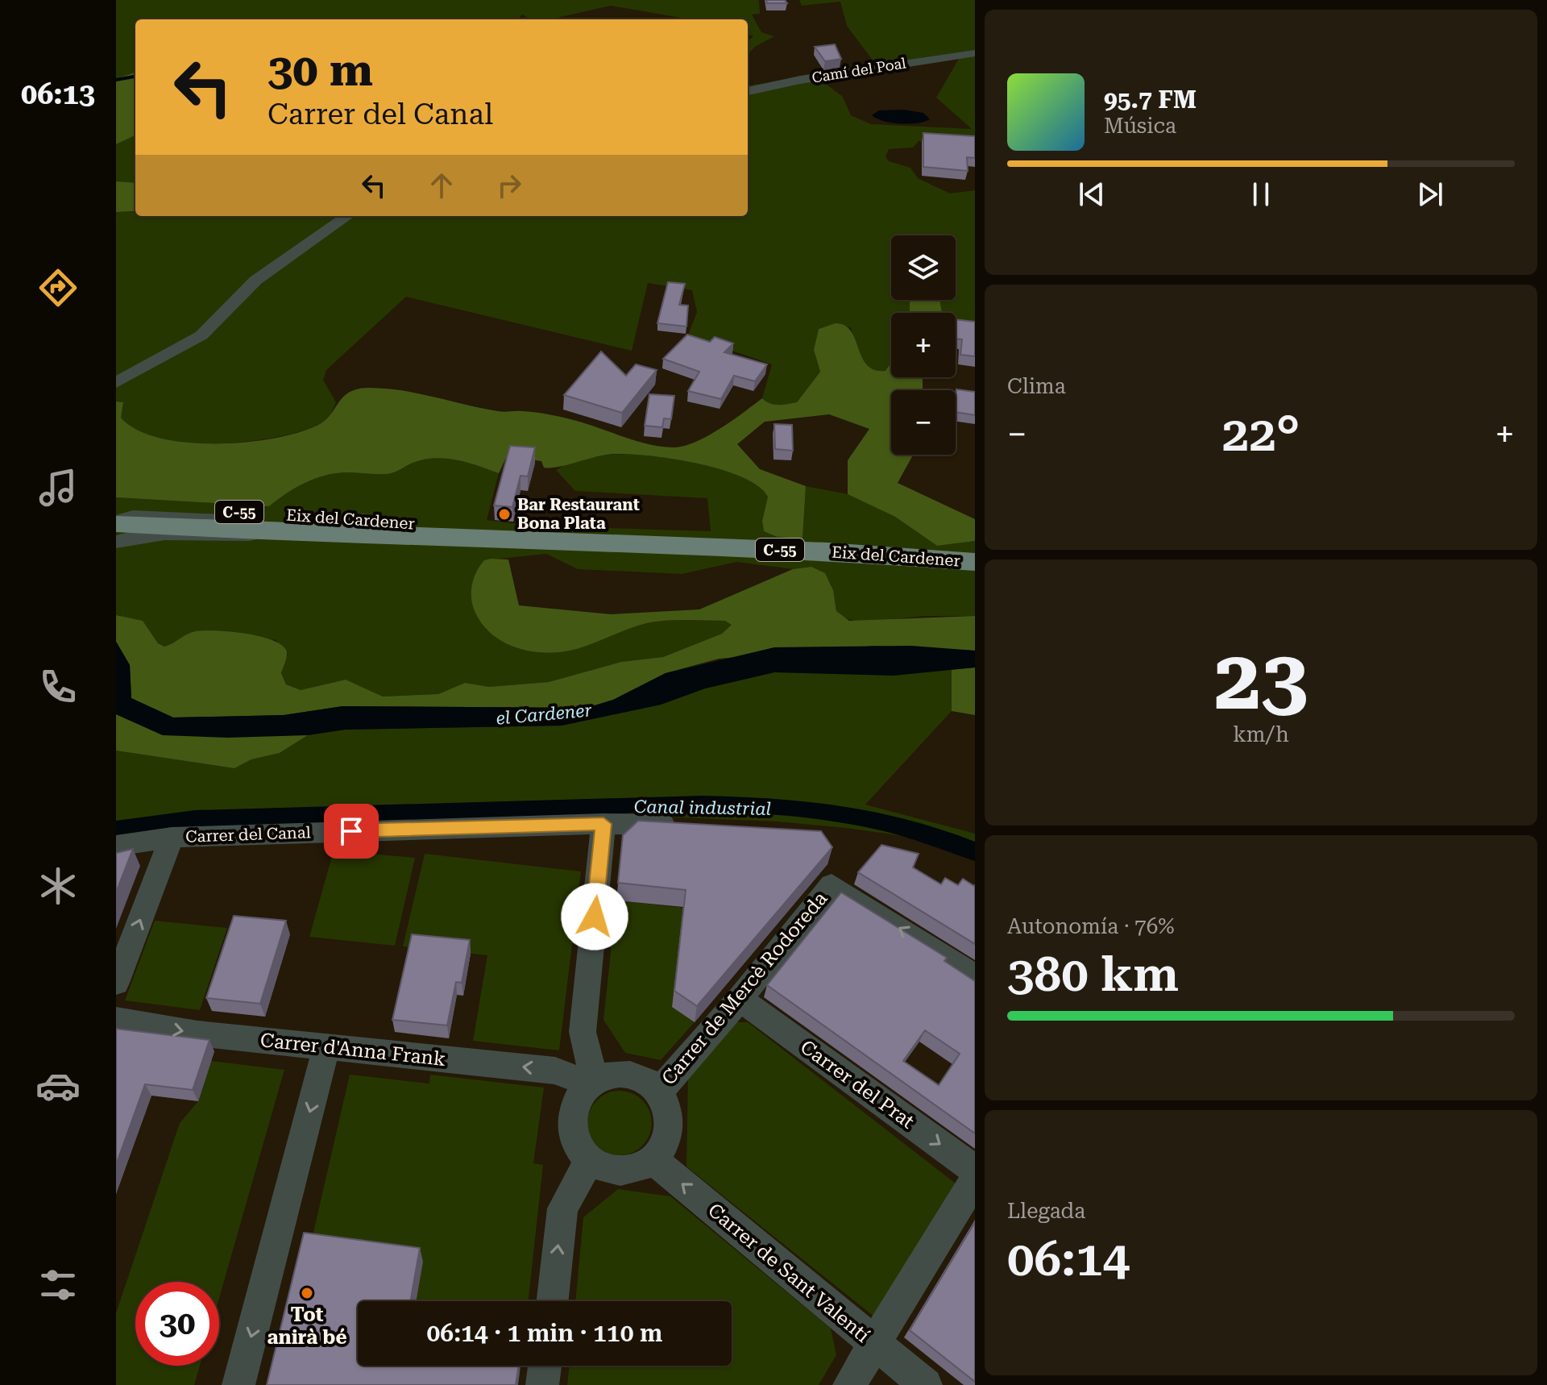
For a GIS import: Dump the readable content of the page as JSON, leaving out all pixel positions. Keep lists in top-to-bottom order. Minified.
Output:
{"streets":{"main road":["C-55","Eix del Cardener"],"street":["Camí del Poal","Carrer del Canal","Carrer de Mercè Rodoreda","Carrer d'Anna Frank","Carrer del Prat","Carrer de Sant Valentí"]},"crossings":[["C-55","Eix del Cardener"],["Carrer de Mercè Rodoreda","Carrer d'Anna Frank"],["Carrer de Mercè Rodoreda","Carrer del Prat"],["Carrer de Mercè Rodoreda","Carrer de Sant Valentí"],["Carrer d'Anna Frank","Carrer de Sant Valentí"]],"one_way":["Carrer del Prat","Carrer de Sant Valentí"],"water":["el Cardener","Canal industrial"],"places":["Bar Restaurant Bona Plata","Tot anirà bé"],"page":{"tabs":"06:13","turn":["30 m","Carrer del Canal"],"song":["95.7 FM","Música"],"map_buttons":["+","−"],"tile":["Clima",["23","km/h"],["Autonomía · 76%","380 km"],["Llegada","06:14"]],"heat":["−","22°","+"],"limit":"30","trip":"06:14 · 1 min · 110 m"}}
